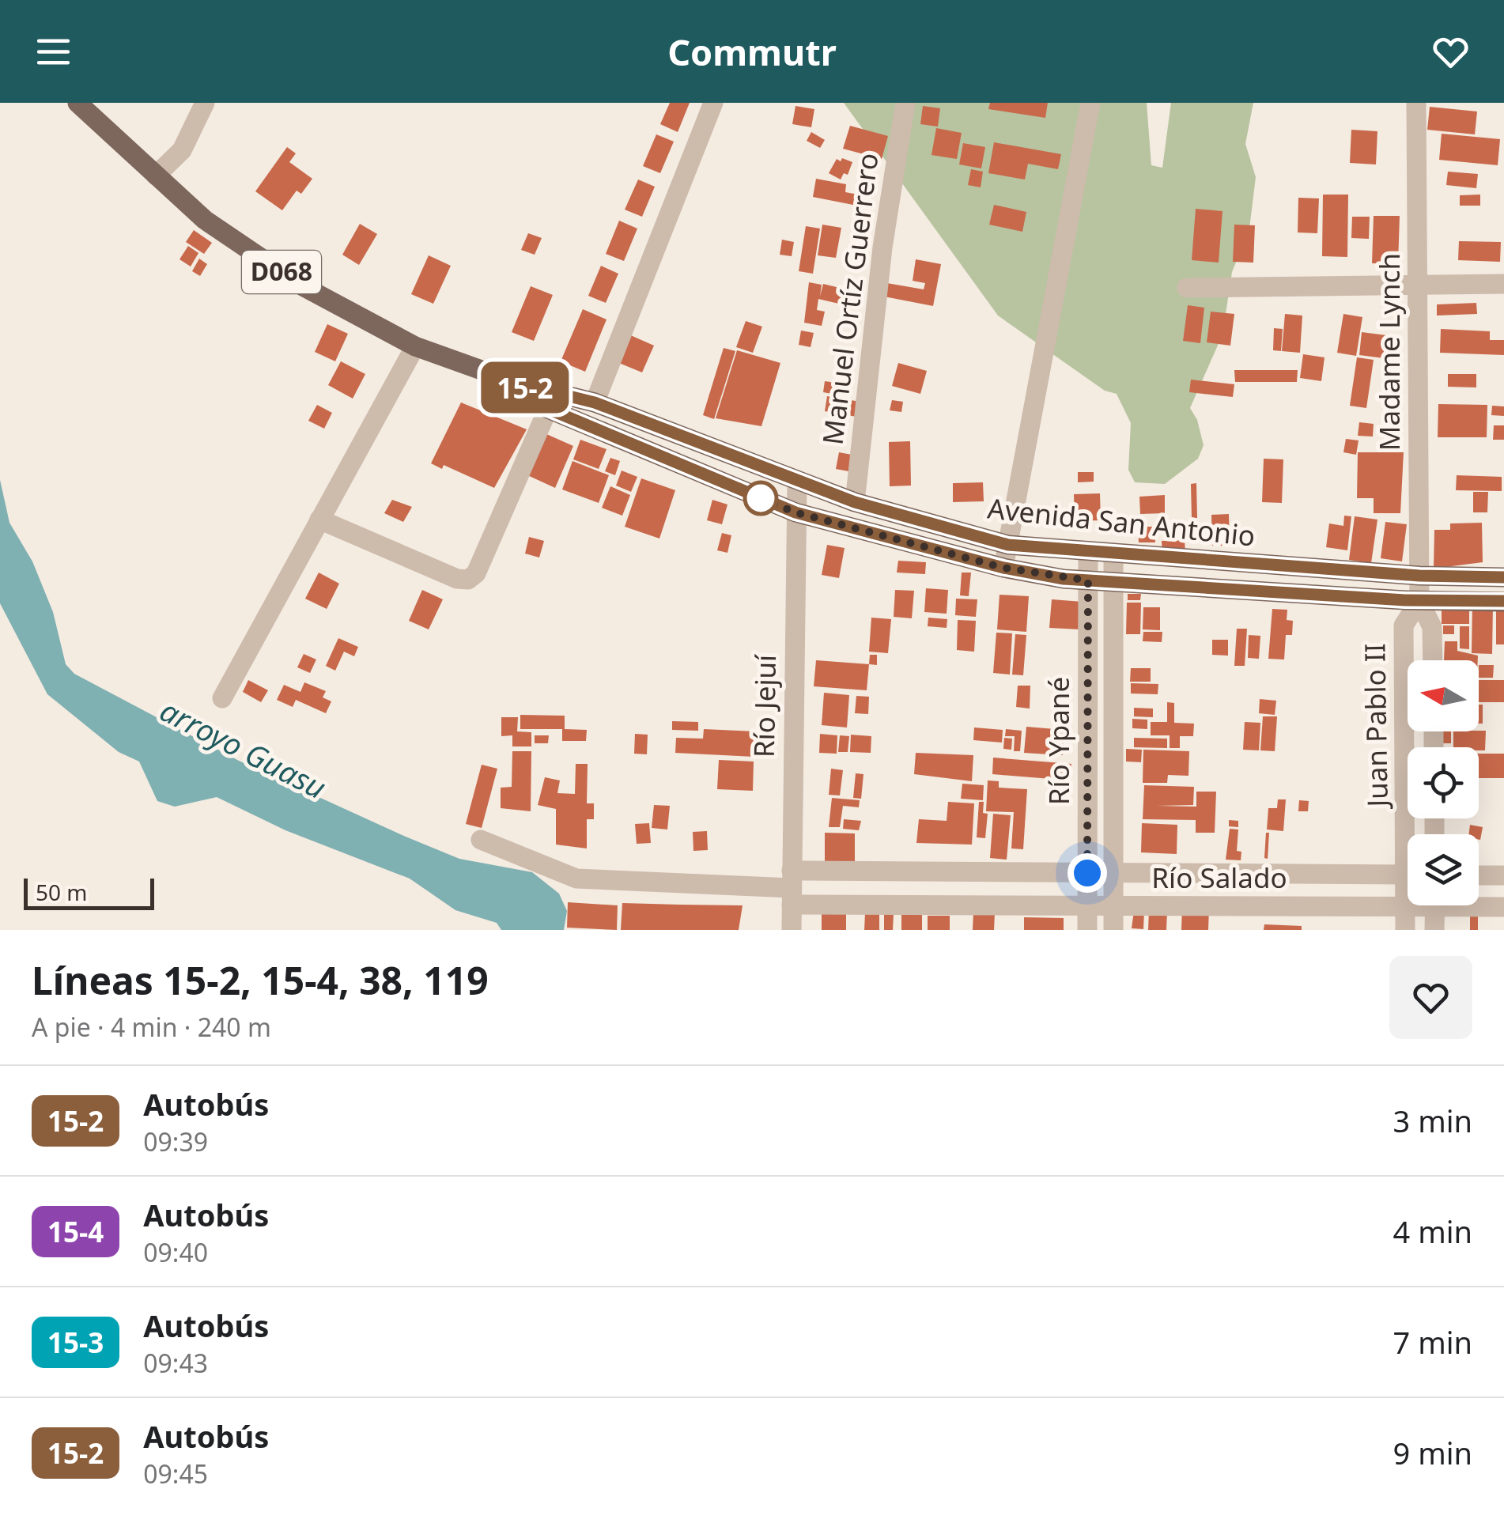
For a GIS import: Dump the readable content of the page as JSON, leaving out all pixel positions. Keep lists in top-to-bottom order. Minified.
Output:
{"streets":{"main road":["D068","Avenida San Antonio"],"street":["Manuel Ortíz Guerrero","Madame Lynch","Río Jejuí","Juan Pablo II","Río Ypané","Río Salado"]},"crossings":[["Manuel Ortíz Guerrero","Avenida San Antonio"],["Madame Lynch","Avenida San Antonio"],["Madame Lynch","Juan Pablo II"],["Avenida San Antonio","Río Jejuí"],["Avenida San Antonio","Juan Pablo II"],["Avenida San Antonio","Río Ypané"],["Río Jejuí","Río Salado"],["Juan Pablo II","Río Salado"],["Río Ypané","Río Salado"]],"water":["arroyo Guasu"],"lines":["bus line 15-2"],"scale_bar":"50 m","north":"left","page":{"header":"Commutr","on_map":"15-2","scale":"50 m","heading":["Líneas 15-2, 15-4, 38, 119","A pie · 4 min · 240 m"],"list":[{"mark":"15-2","name":"Autobús","note":"09:39","value":"3 min"},{"mark":"15-4","name":"Autobús","note":"09:40","value":"4 min"},{"mark":"15-3","name":"Autobús","note":"09:43","value":"7 min"},{"mark":"15-2","name":"Autobús","note":"09:45","value":"9 min"}]}}
